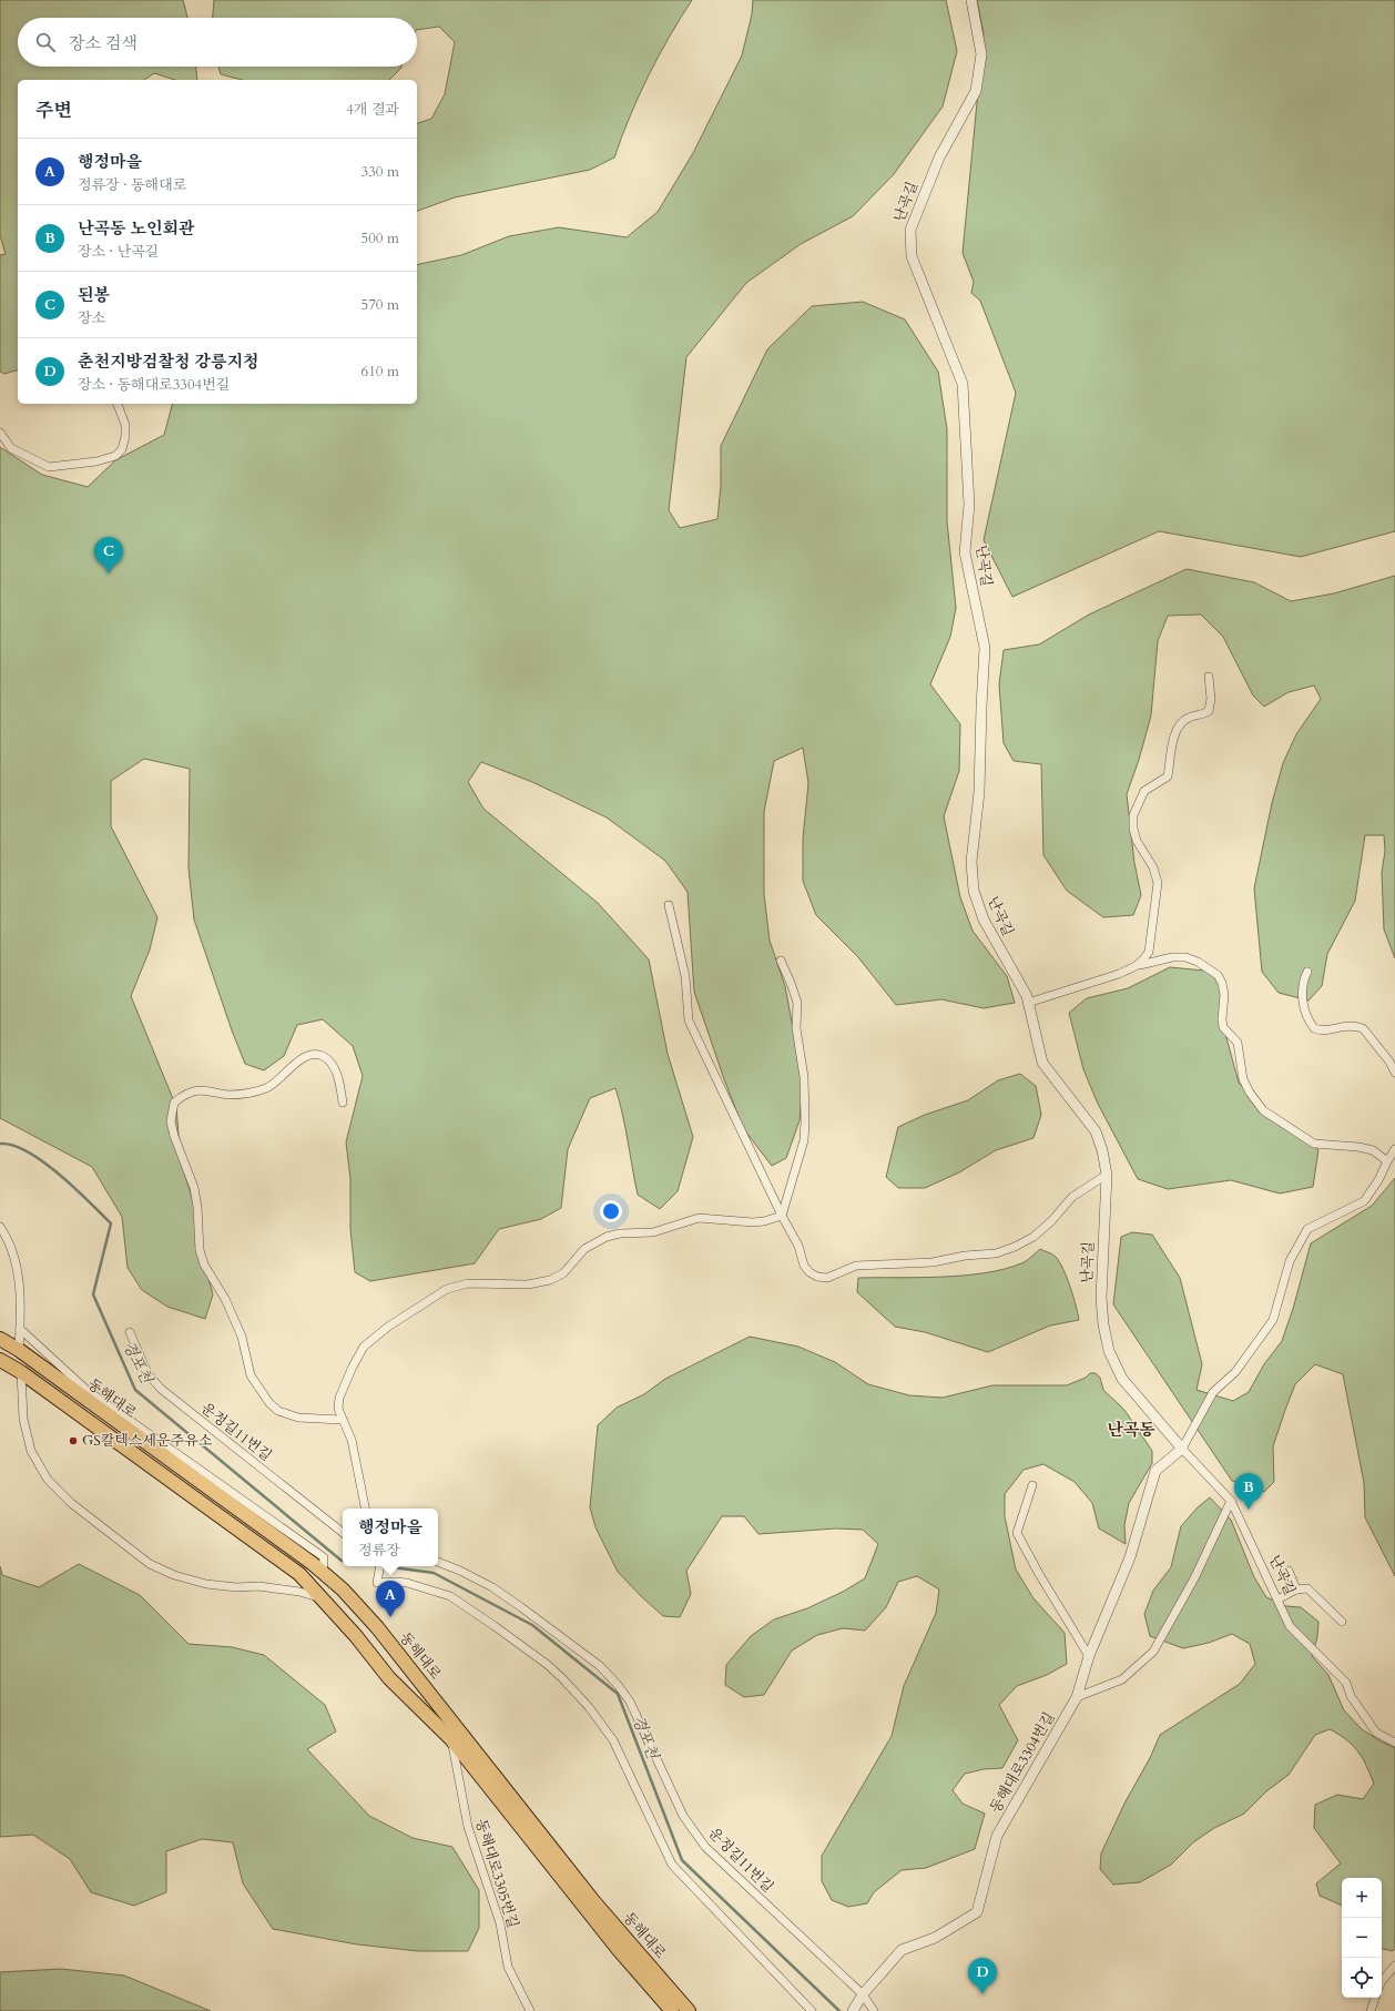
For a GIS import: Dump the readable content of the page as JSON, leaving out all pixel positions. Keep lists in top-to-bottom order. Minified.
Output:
{"streets":{"highway":["동해대로"],"street":["난곡길","운정길11번길","동해대로3304번길","동해대로3305번길"]},"crossings":[["난곡길","동해대로3304번길"],["동해대로","동해대로3305번길"],["운정길11번길","동해대로3304번길"]],"districts":["난곡동"],"water":["경포천"],"places":["GS칼텍스세운주유소"],"page":{"search":"장소 검색","heading":["주변","4개 결과"],"list":[{"mark":"A","name":"행정마을","note":"정류장 · 동해대로","value":"330 m"},{"mark":"B","name":"난곡동 노인회관","note":"장소 · 난곡길","value":"500 m"},{"mark":"C","name":"된봉","note":"장소","value":"570 m"},{"mark":"D","name":"춘천지방검찰청 강릉지청","note":"장소 · 동해대로3304번길","value":"610 m"}],"pins":["C","B","A","D"],"popup":["행정마을","정류장"],"map_buttons":["+","−"]}}
